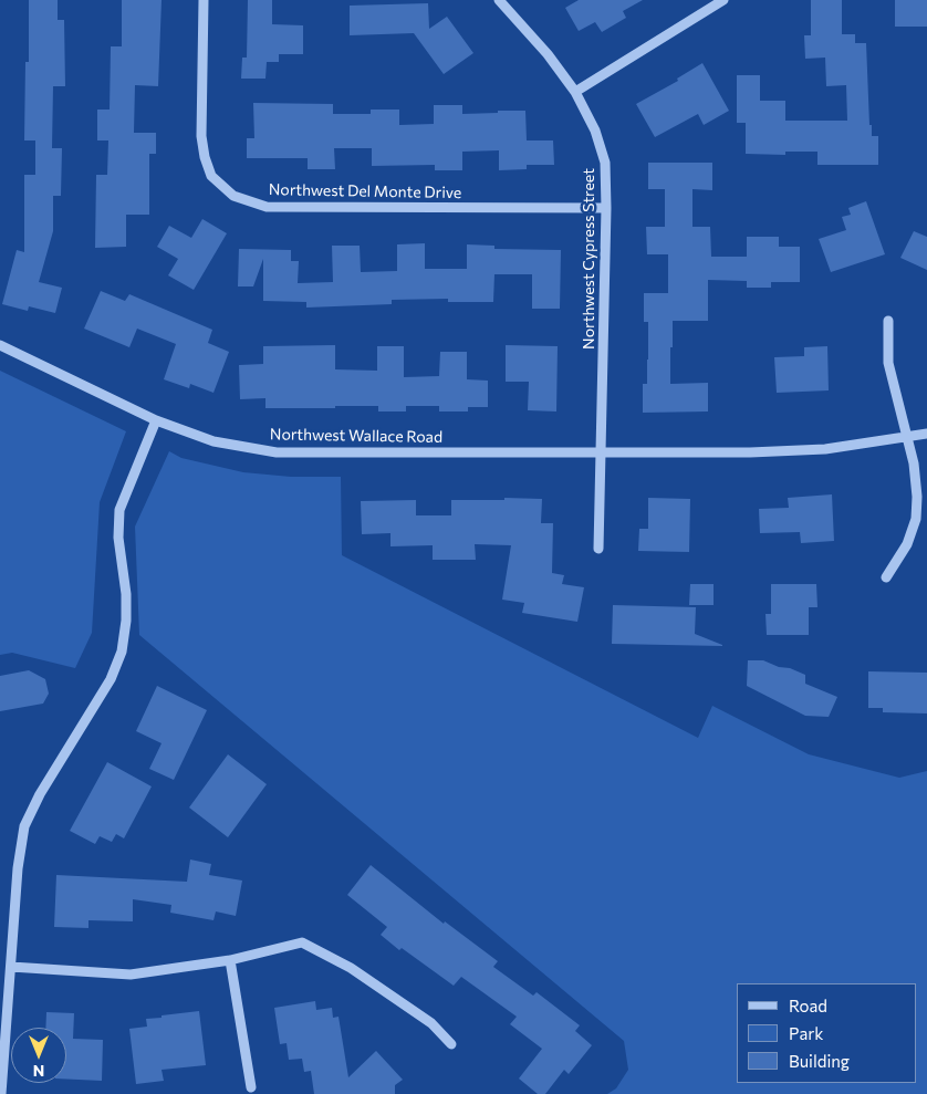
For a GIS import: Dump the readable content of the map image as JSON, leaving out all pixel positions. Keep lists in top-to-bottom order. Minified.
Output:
{"streets":{"street":["Northwest Del Monte Drive","Northwest Cypress Street","Northwest Wallace Road"]},"crossings":[["Northwest Del Monte Drive","Northwest Cypress Street"],["Northwest Cypress Street","Northwest Wallace Road"]],"legend":["Road","Park","Building"],"north":"bottom"}
